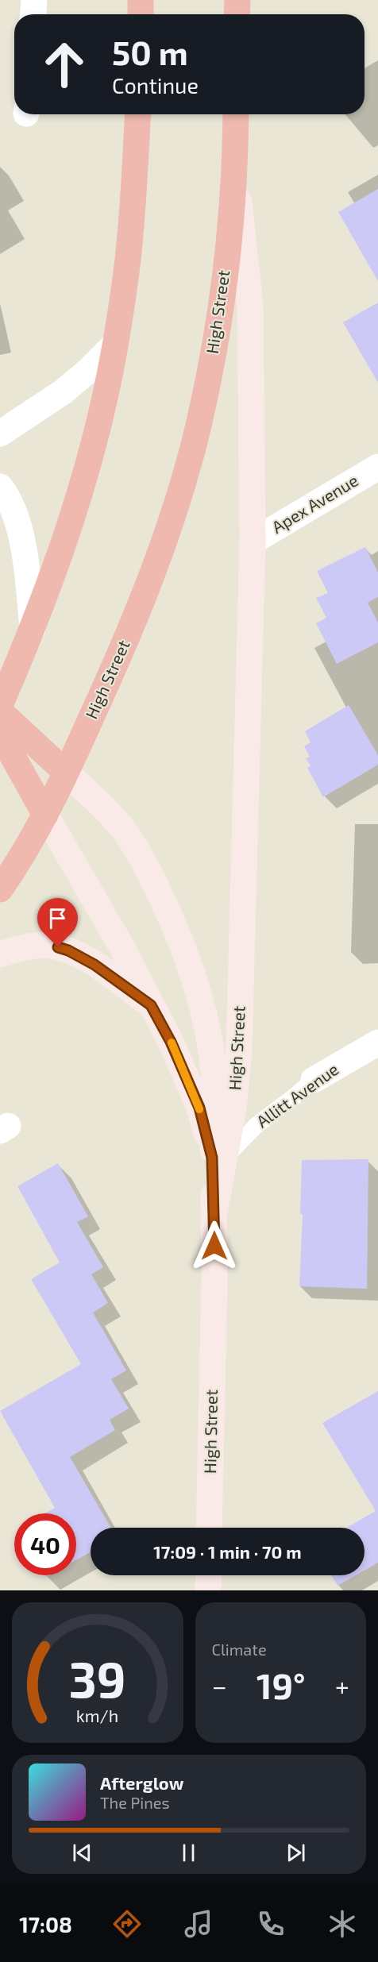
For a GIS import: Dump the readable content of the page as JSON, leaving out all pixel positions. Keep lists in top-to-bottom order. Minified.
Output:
{"streets":{"highway":["High Street"],"street":["Apex Avenue","Allitt Avenue"]},"crossings":[["High Street","Apex Avenue"],["High Street","Allitt Avenue"]],"page":{"turn":["50 m","Continue"],"limit":"40","trip":"17:09 · 1 min · 70 m","tile":"Climate","heat":["−","19°","+"],"song":["Afterglow","The Pines"],"tabs":"17:08","gauge":["39","km/h"]}}
